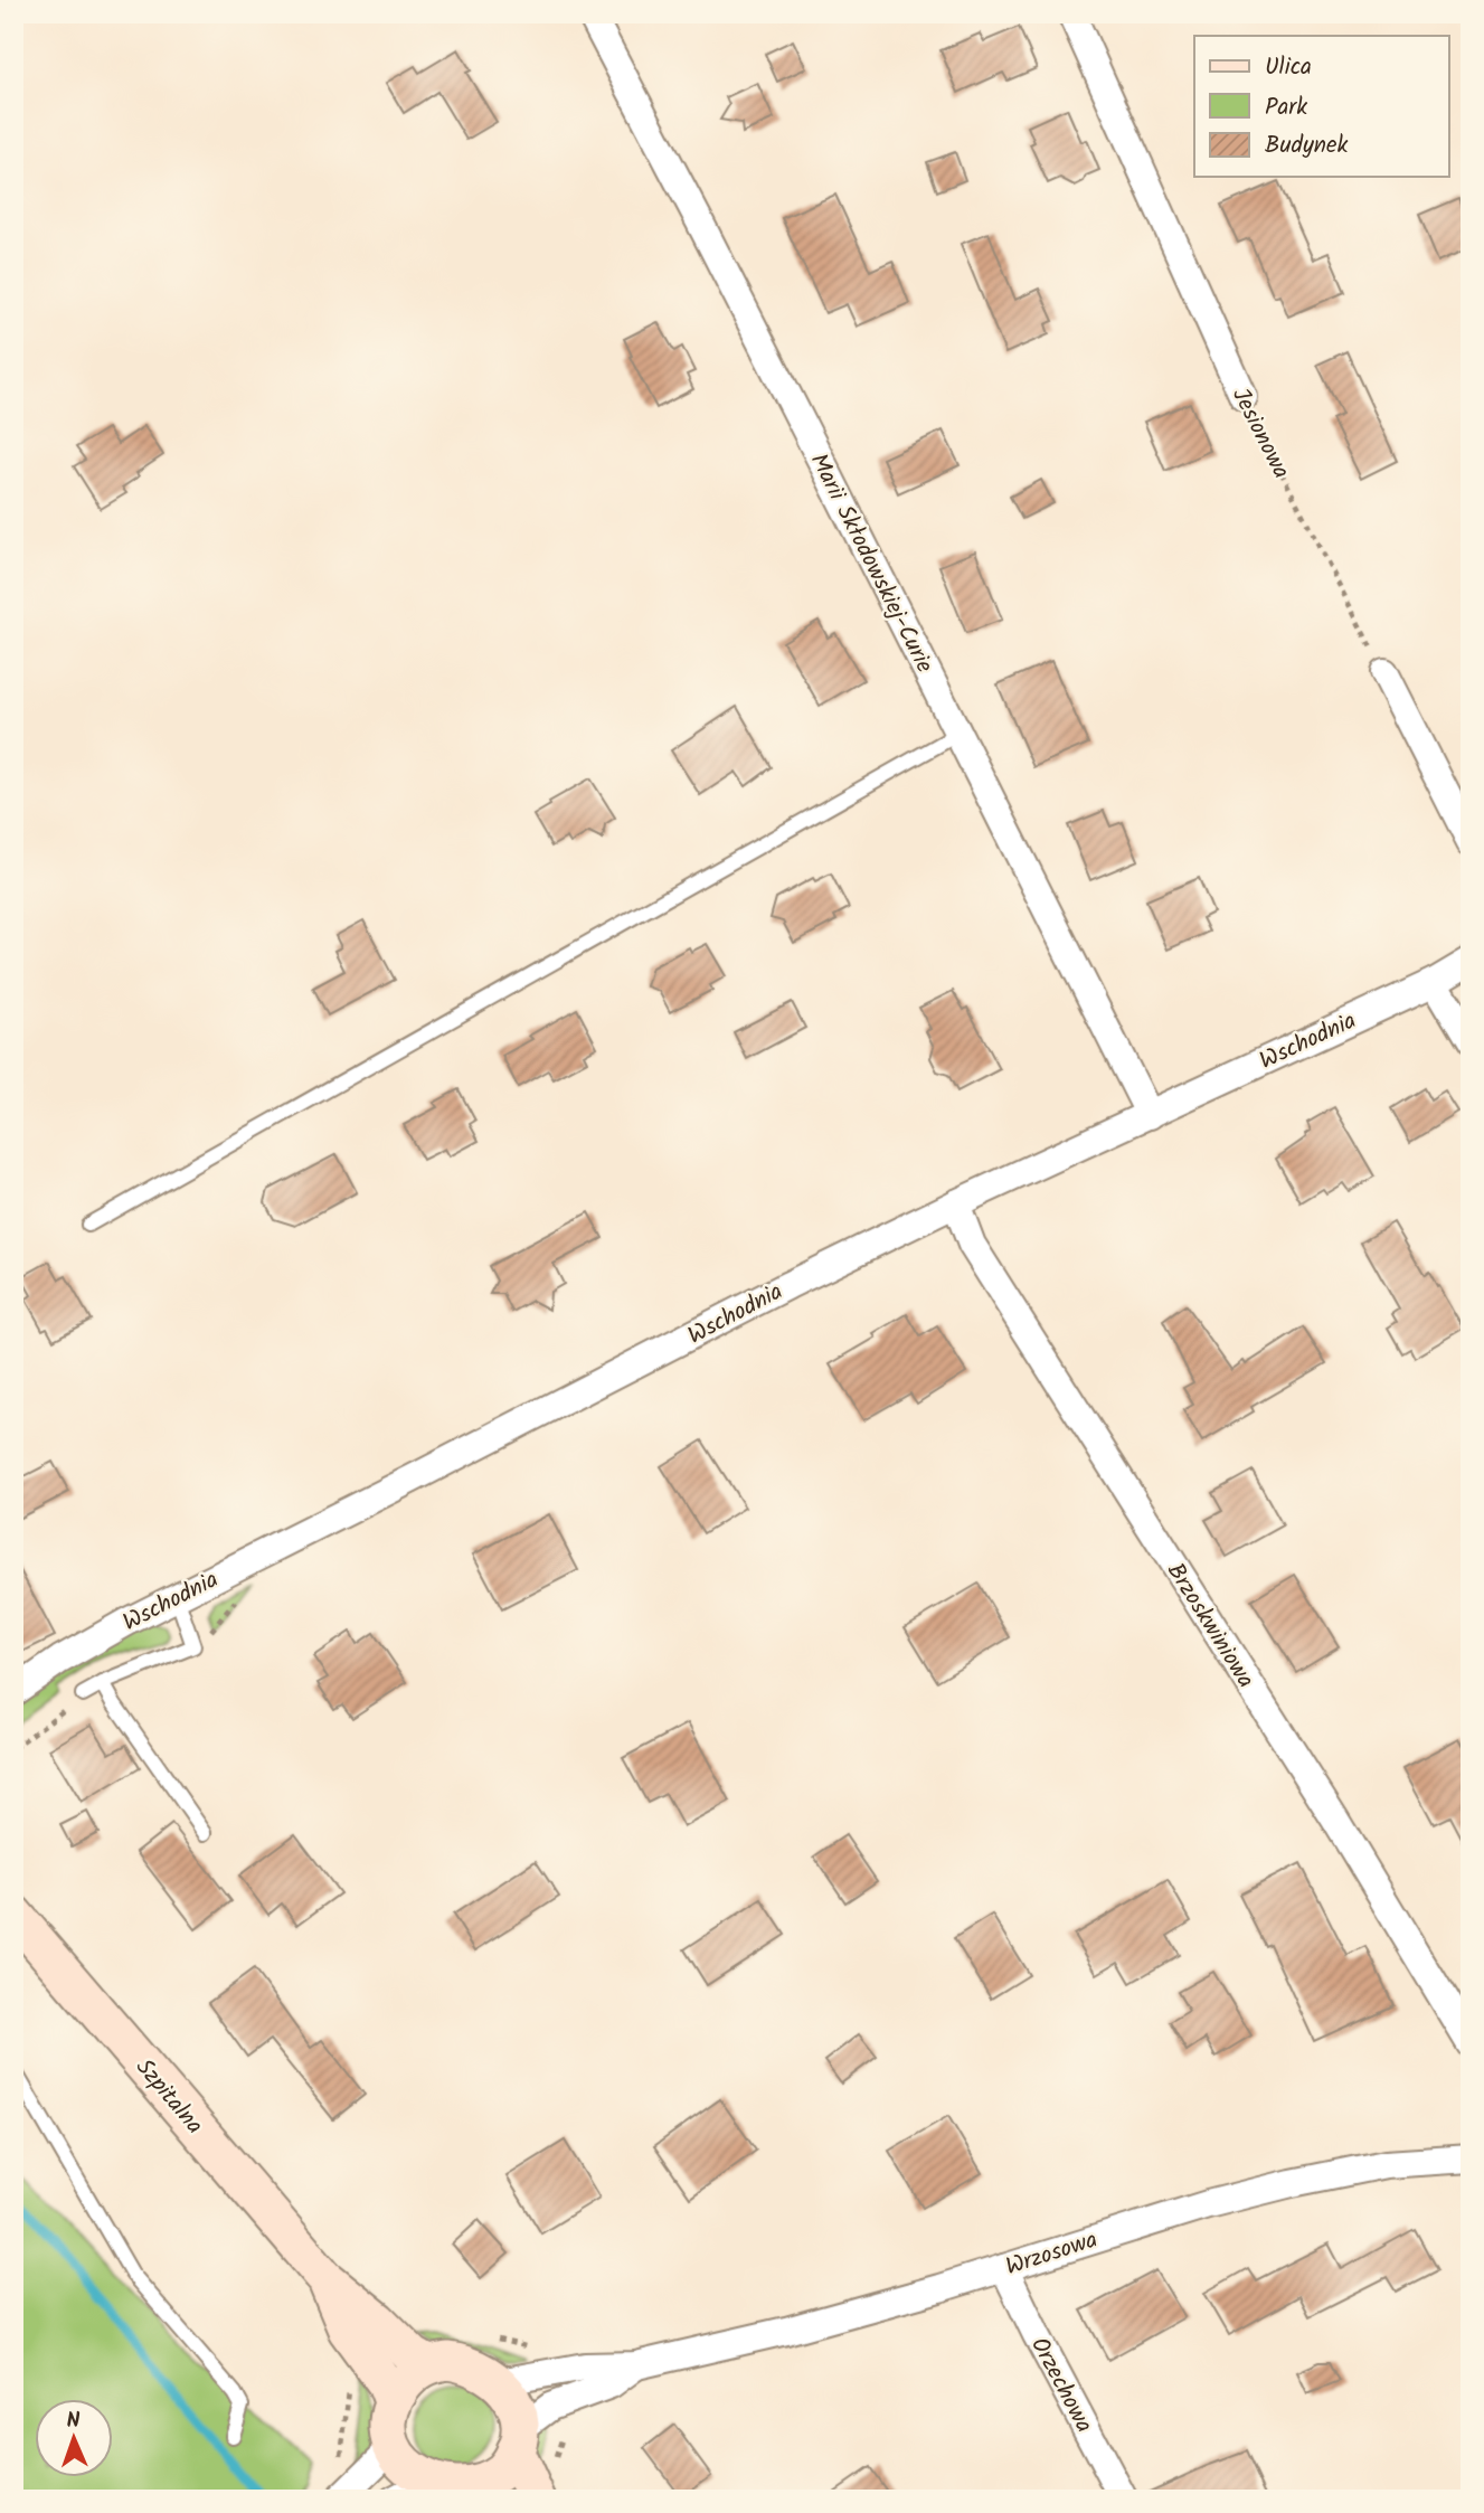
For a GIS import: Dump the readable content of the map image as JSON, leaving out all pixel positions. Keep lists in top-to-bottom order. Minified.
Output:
{"streets":{"main road":["Szpitalna"],"street":["Jesionowa","Marii Skłodowskiej-Curie","Wschodnia","Brzoskwiniowa","Wrzosowa","Orzechowa"]},"crossings":[["Marii Skłodowskiej-Curie","Wschodnia"],["Wschodnia","Brzoskwiniowa"],["Szpitalna","Wrzosowa"],["Wrzosowa","Orzechowa"]],"legend":["Ulica","Park","Budynek"],"north":"top"}
